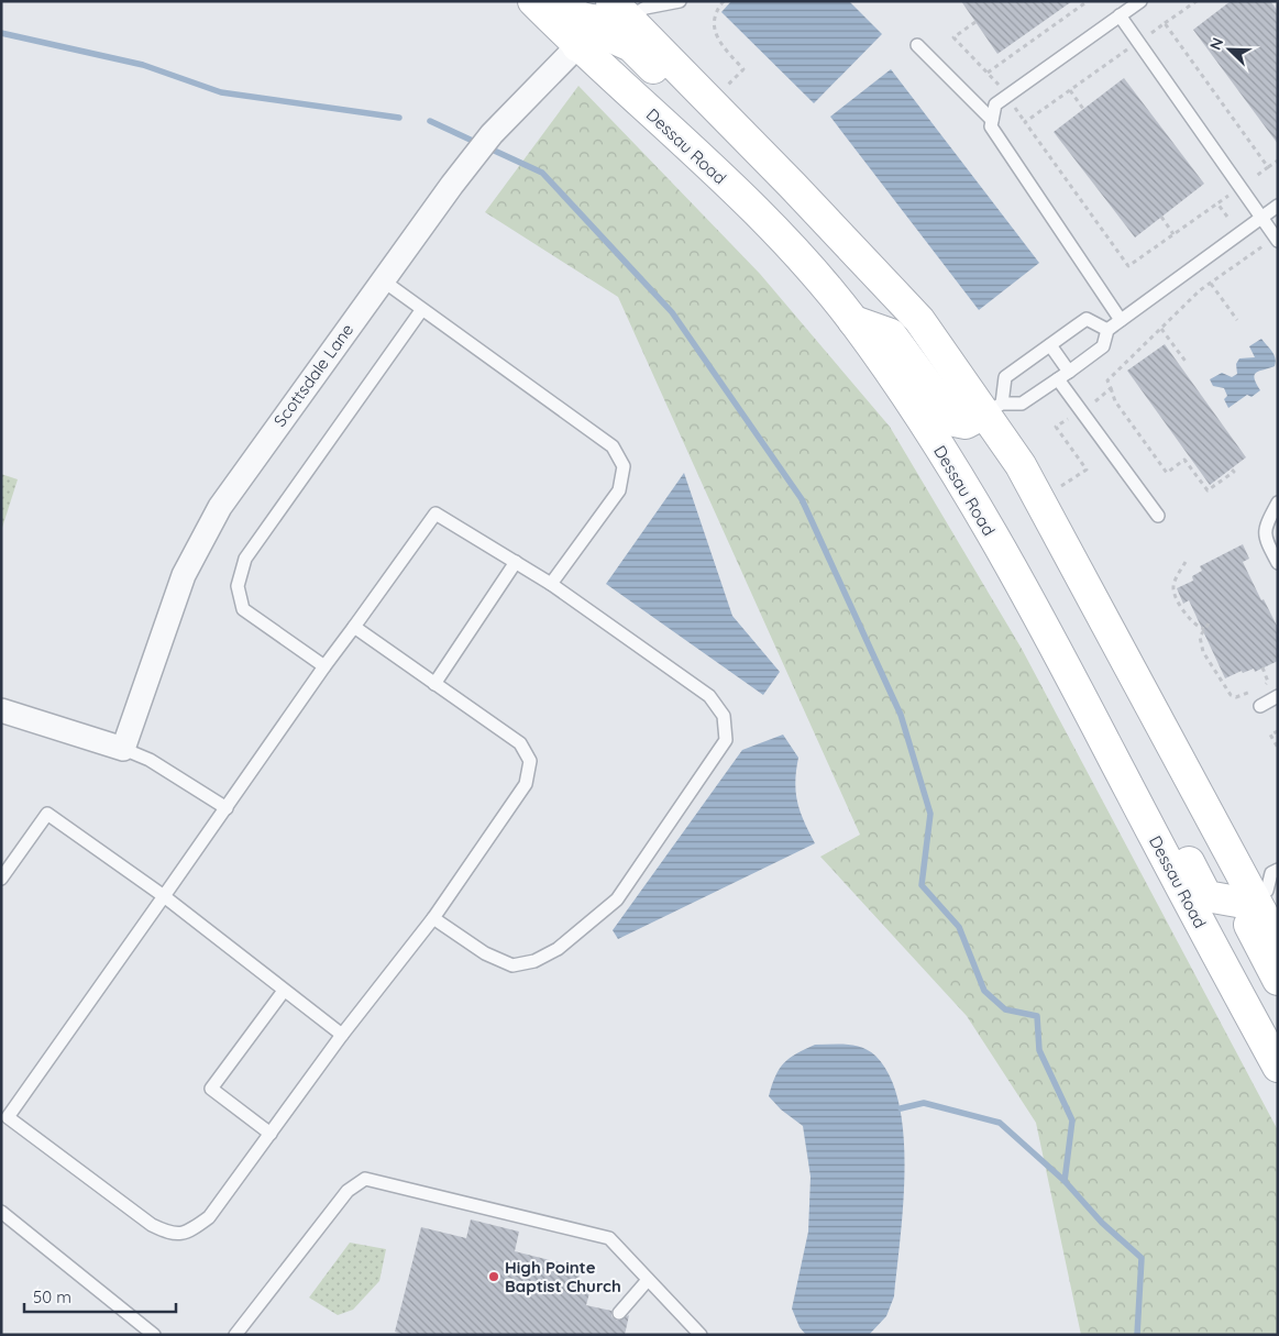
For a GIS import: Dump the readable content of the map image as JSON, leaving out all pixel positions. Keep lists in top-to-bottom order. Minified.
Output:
{"streets":{"main road":["Dessau Road"],"street":["Scottsdale Lane"]},"crossings":[["Dessau Road","Scottsdale Lane"]],"places":["High Pointe Baptist Church"],"scale_bar":"50 m","north":"top left"}
